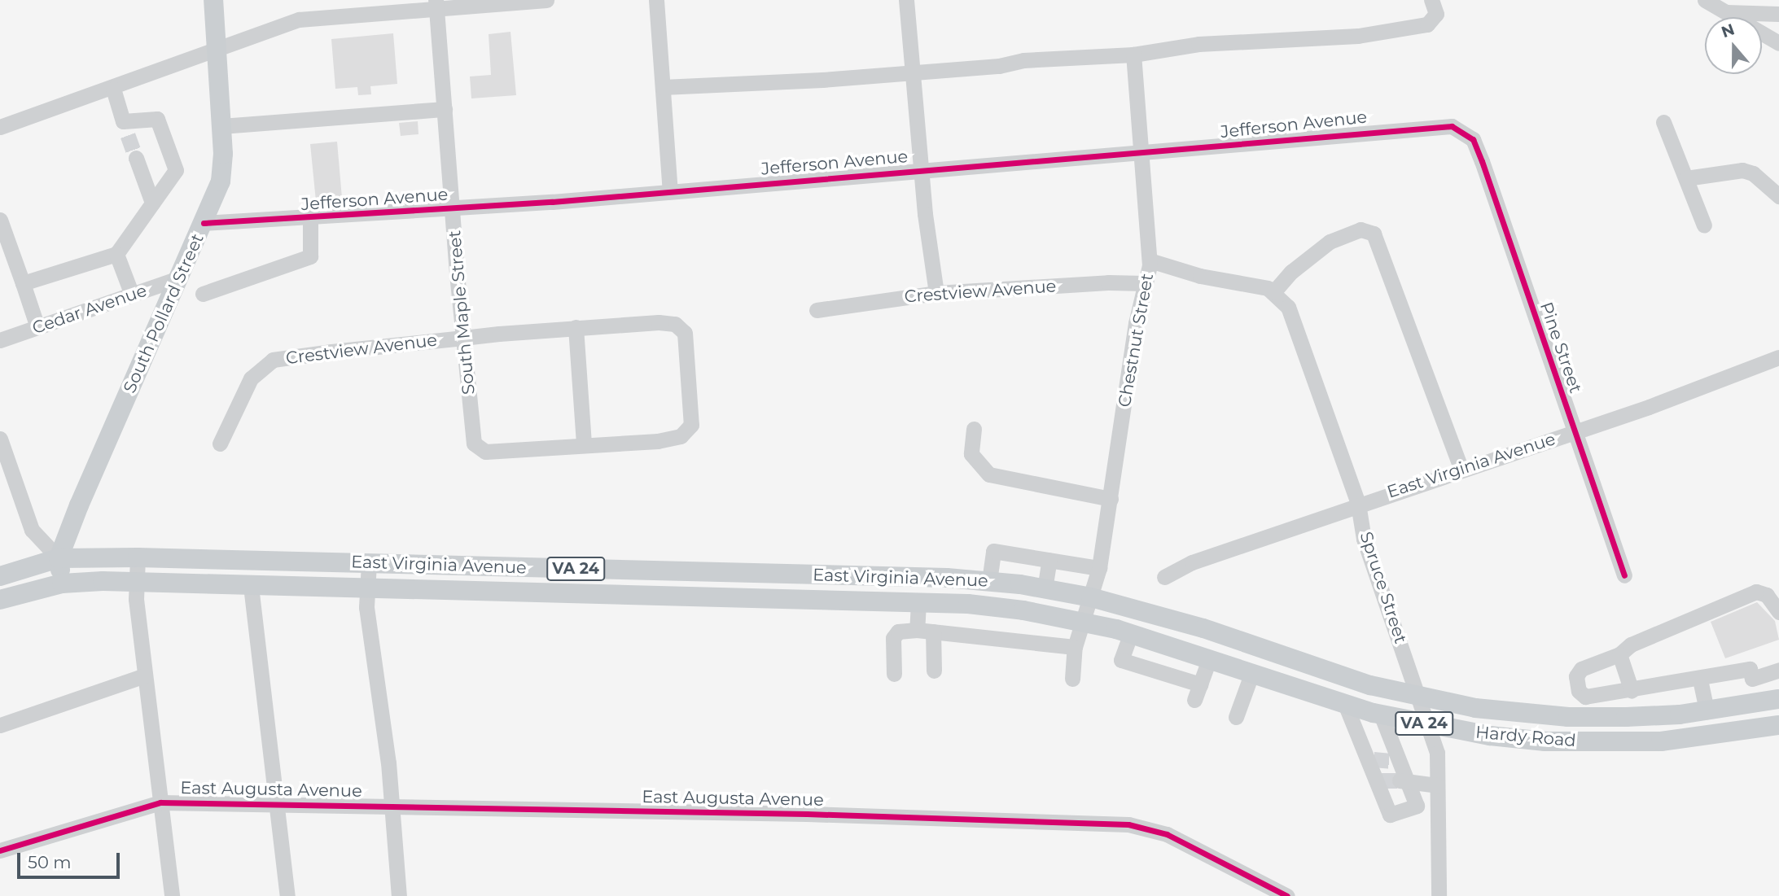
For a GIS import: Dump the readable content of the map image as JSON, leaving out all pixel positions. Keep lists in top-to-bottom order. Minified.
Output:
{"streets":{"main road":["South Pollard Street","East Virginia Avenue","VA 24","Hardy Road"],"street":["Jefferson Avenue","Crestview Avenue","Cedar Avenue","South Maple Street","Chestnut Street","Pine Street","Spruce Street","East Augusta Avenue"]},"crossings":[["Jefferson Avenue","South Maple Street"],["Jefferson Avenue","South Pollard Street"],["Jefferson Avenue","Chestnut Street"],["Jefferson Avenue","Pine Street"],["Crestview Avenue","South Maple Street"],["Crestview Avenue","Chestnut Street"],["Cedar Avenue","South Pollard Street"],["South Pollard Street","East Virginia Avenue"],["South Pollard Street","VA 24"],["Chestnut Street","East Virginia Avenue"],["Chestnut Street","Hardy Road"],["Pine Street","East Virginia Avenue"],["East Virginia Avenue","VA 24"],["East Virginia Avenue","Spruce Street"],["East Virginia Avenue","Hardy Road"],["Spruce Street","Hardy Road"]],"scale_bar":"50 m","north":"top"}
